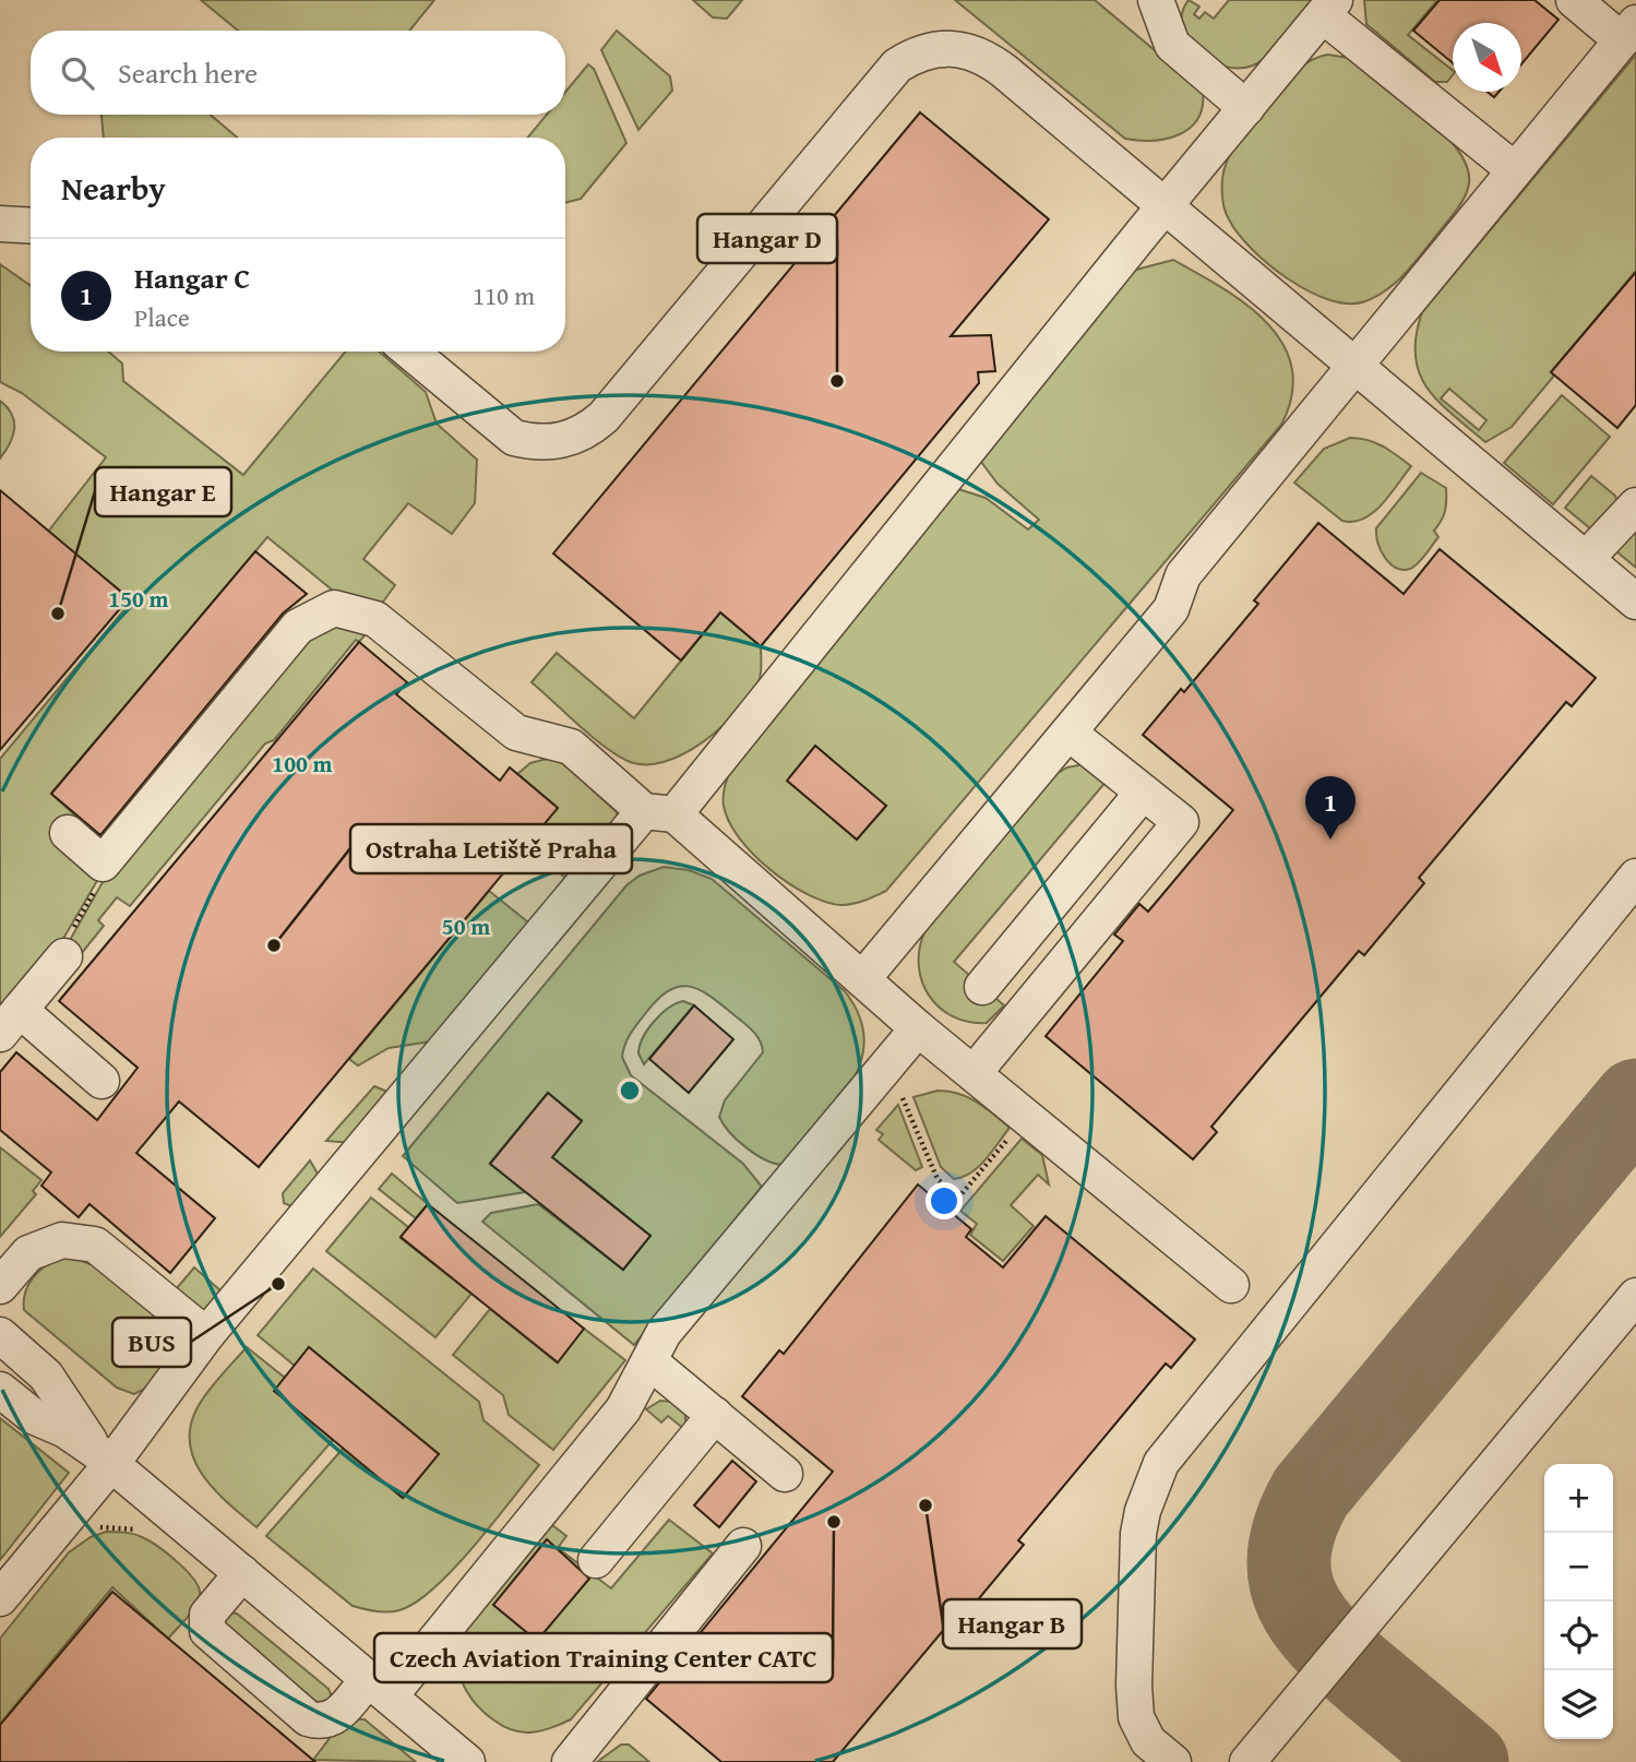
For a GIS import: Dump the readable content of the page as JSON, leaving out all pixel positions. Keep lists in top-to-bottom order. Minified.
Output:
{"places":["Hangar D","Hangar E","Ostraha Letiště Praha","BUS","Hangar B","Czech Aviation Training Center CATC"],"north":"bottom right","page":{"search":"Search here","heading":"Nearby","list":[{"mark":"1","name":"Hangar C","note":"Place","value":"110 m"}],"pins":"1","map_buttons":["+","−"]},"rings":["150 m","100 m","50 m"]}
